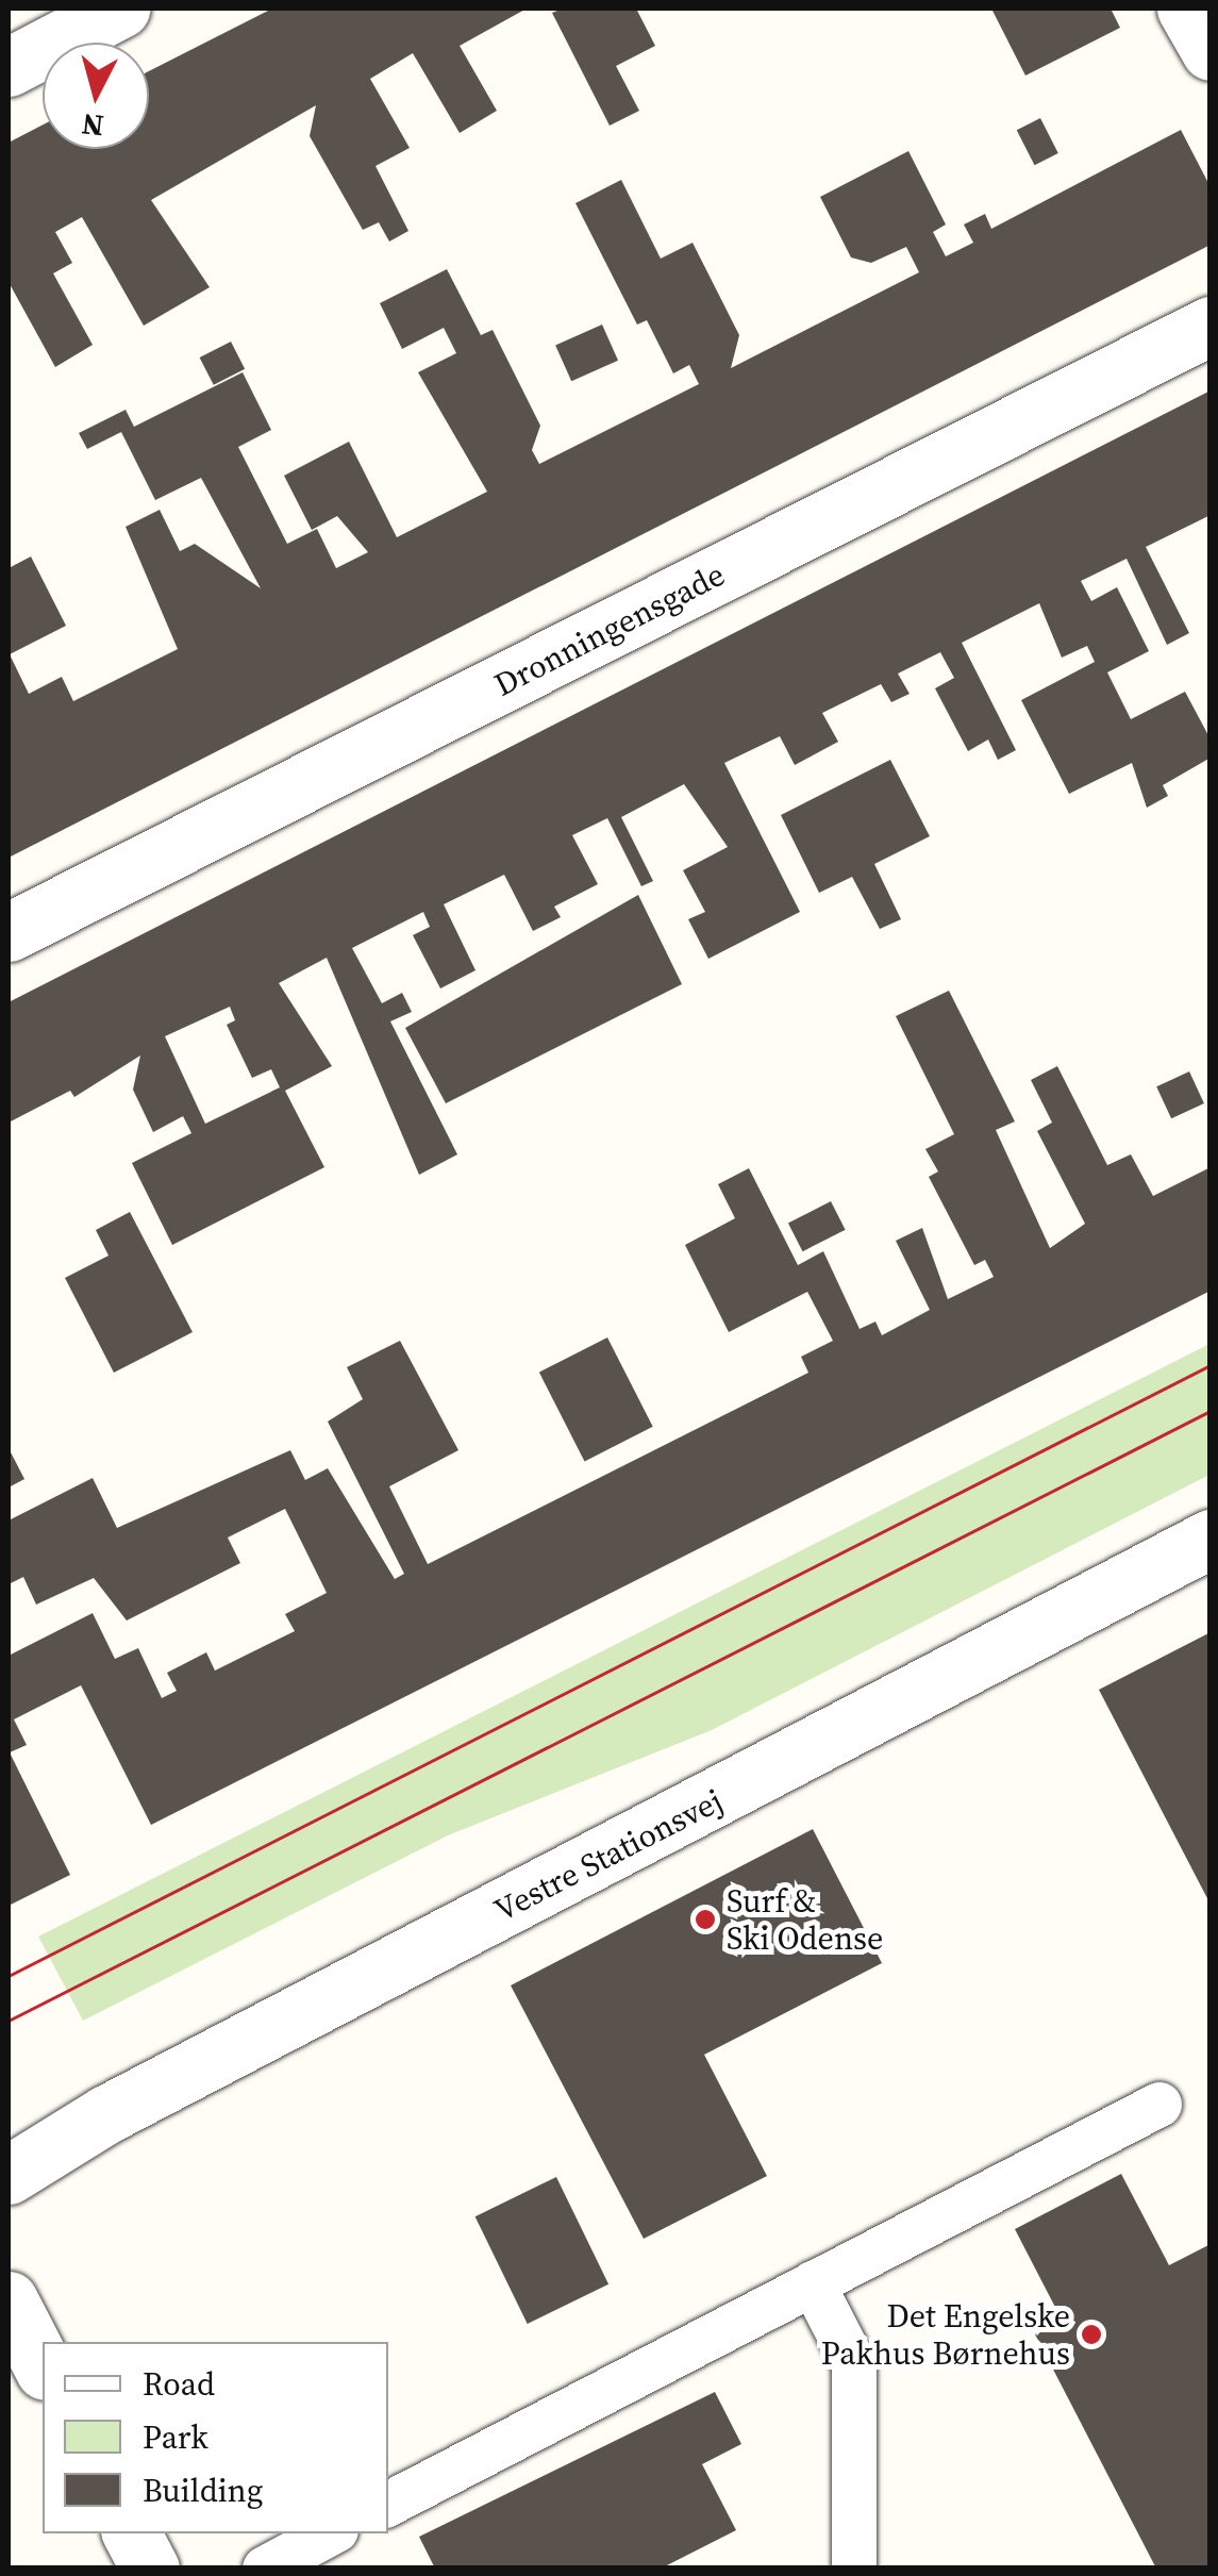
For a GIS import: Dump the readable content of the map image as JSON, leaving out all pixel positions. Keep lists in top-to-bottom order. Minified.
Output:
{"streets":{"street":["Dronningensgade","Vestre Stationsvej"]},"places":["Surf & Ski Odense","Det Engelske Pakhus Børnehus"],"legend":["Road","Park","Building"],"north":"bottom"}
